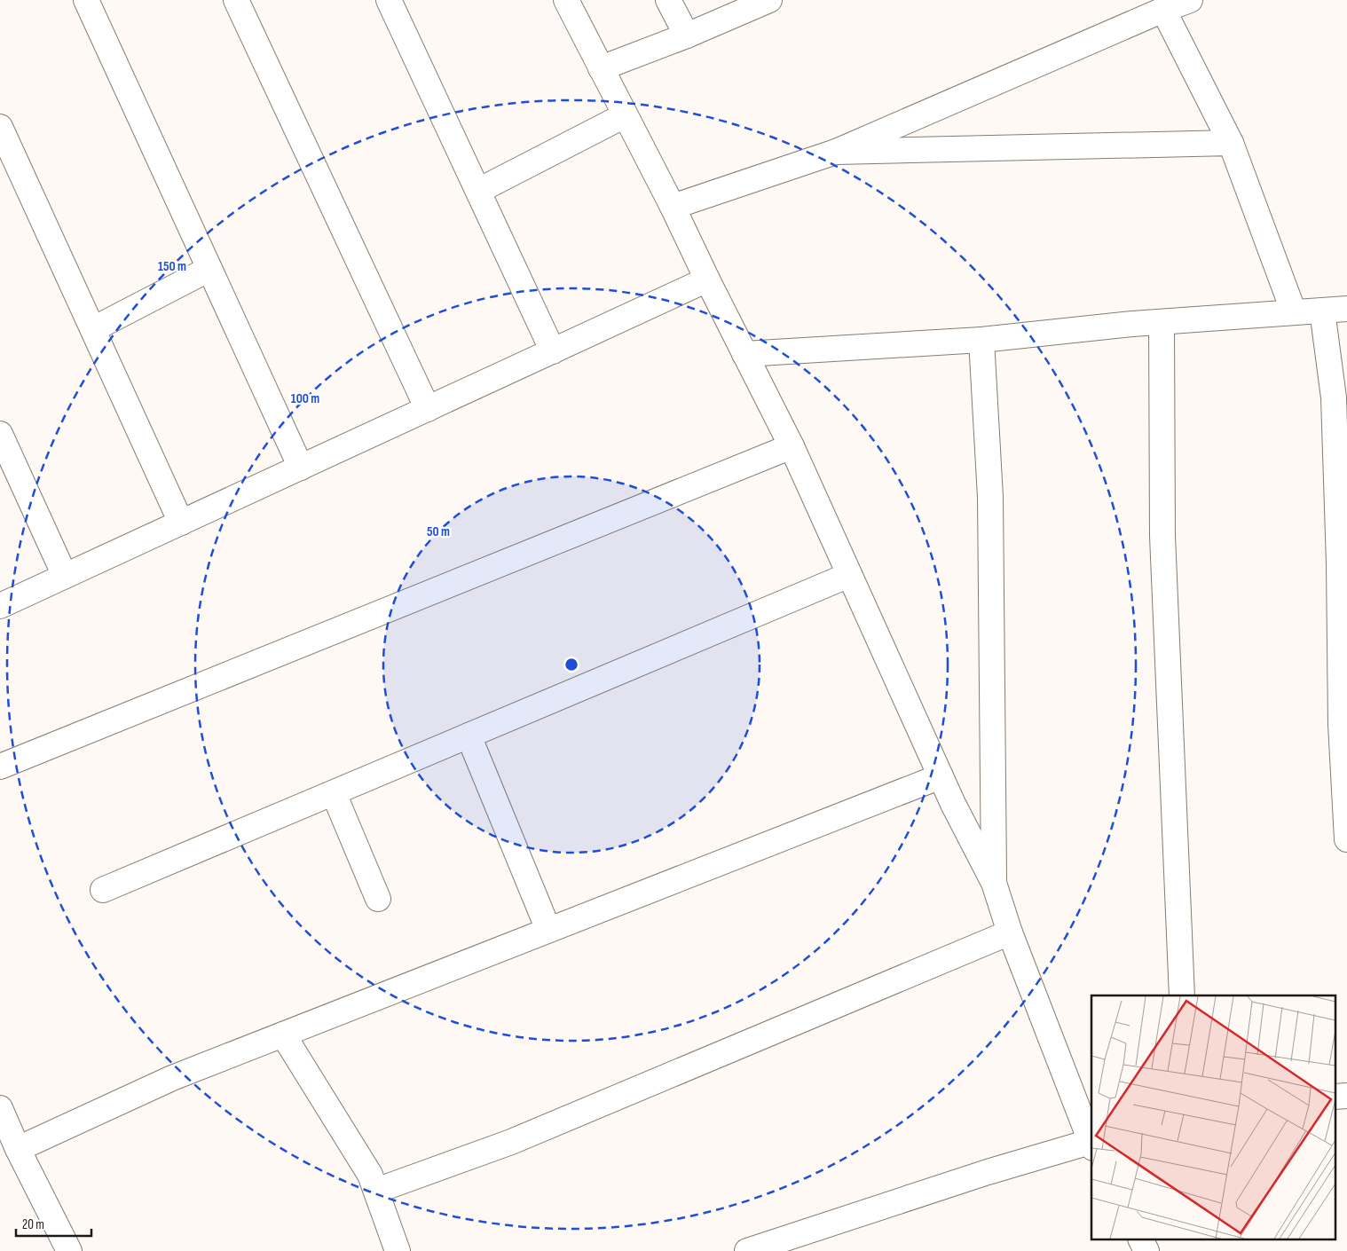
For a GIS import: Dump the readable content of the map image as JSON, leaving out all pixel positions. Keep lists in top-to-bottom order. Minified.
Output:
{"scale_bar":"20 m","rings":["150 m","100 m","50 m"]}
